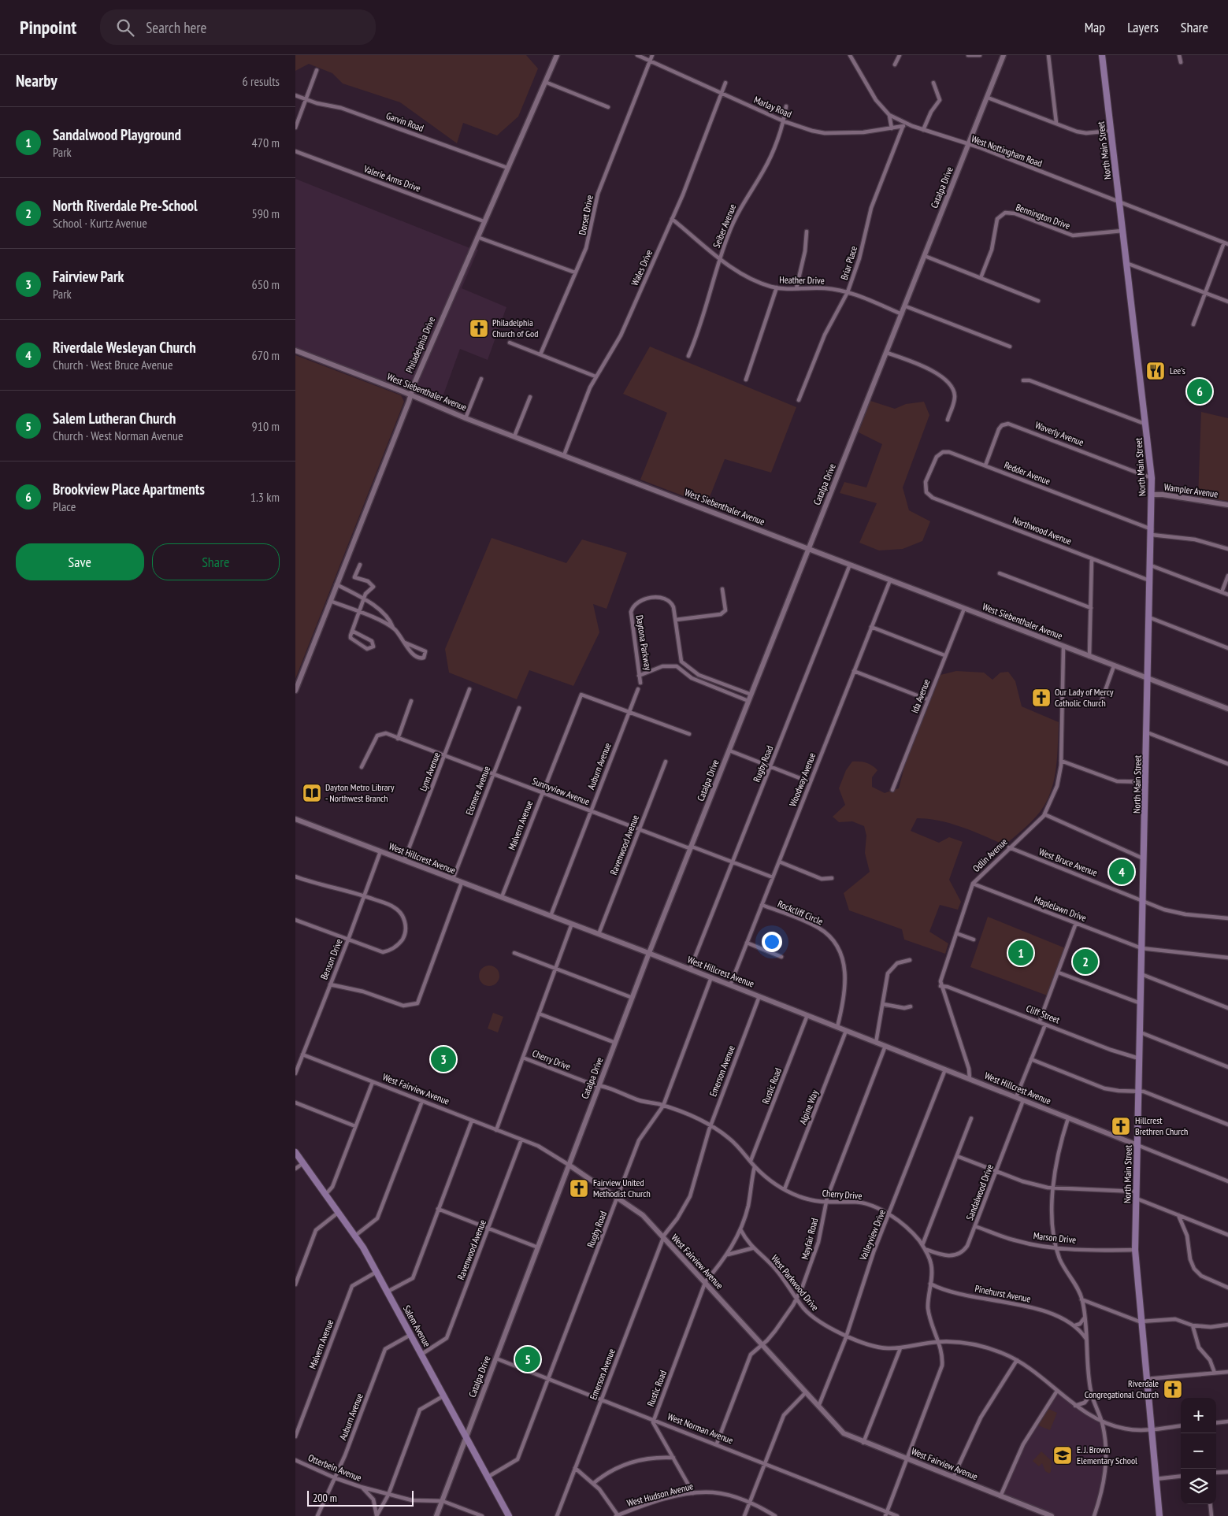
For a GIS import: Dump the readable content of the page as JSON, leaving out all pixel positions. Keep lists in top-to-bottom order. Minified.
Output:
{"streets":{"main road":["North Main Street","Salem Avenue"],"street":["Marlay Road","Garvin Road","West Nottingham Road","Valerie Arms Drive","Catalpa Drive","Dorset Drive","Bennington Drive","Seiber Avenue","Briar Place","Wales Drive","Heather Drive","Philadelphia Drive","West Siebenthaler Avenue","Waverly Avenue","Redder Avenue","Wampler Avenue","Northwood Avenue","Daytona Parkway","Ida Avenue","Rugby Road","Auburn Avenue","Lynn Avenue","Woodway Avenue","Elsmere Avenue","Sunnyview Avenue","Malvern Avenue","Ravenwood Avenue","Odlin Avenue","West Hillcrest Avenue","West Bruce Avenue","Maplelawn Drive","Rockcliff Circle","Benson Drive","Cliff Street","Cherry Drive","Emerson Avenue","Rustic Road","West Fairview Avenue","Alpine Way","Sandalwood Drive","Valleyview Drive","Marson Drive","Mayfair Road","West Parkwood Drive","Pinehurst Avenue","West Norman Avenue","Otterbein Avenue","West Hudson Avenue"]},"crossings":[["Marlay Road","West Nottingham Road"],["Marlay Road","Dorset Drive"],["Marlay Road","Seiber Avenue"],["Marlay Road","Briar Place"],["Marlay Road","Wales Drive"],["Garvin Road","Philadelphia Drive"],["North Main Street","West Nottingham Road"],["North Main Street","Bennington Drive"],["North Main Street","West Siebenthaler Avenue"],["North Main Street","Waverly Avenue"],["North Main Street","Redder Avenue"],["North Main Street","Wampler Avenue"],["North Main Street","Northwood Avenue"],["North Main Street","West Hillcrest Avenue"],["North Main Street","West Bruce Avenue"],["North Main Street","Maplelawn Drive"],["North Main Street","Cliff Street"],["North Main Street","Marson Drive"],["North Main Street","West Parkwood Drive"],["West Nottingham Road","Catalpa Drive"],["Valerie Arms Drive","Philadelphia Drive"],["Catalpa Drive","Heather Drive"],["Catalpa Drive","West Siebenthaler Avenue"],["Catalpa Drive","Sunnyview Avenue"],["Catalpa Drive","West Hillcrest Avenue"],["Catalpa Drive","Cherry Drive"],["Catalpa Drive","West Fairview Avenue"],["Catalpa Drive","Salem Avenue"],["Catalpa Drive","West Norman Avenue"],["Catalpa Drive","Otterbein Avenue"],["Seiber Avenue","Heather Drive"],["Briar Place","Heather Drive"],["Wales Drive","Heather Drive"],["Wales Drive","West Siebenthaler Avenue"],["Philadelphia Drive","West Siebenthaler Avenue"],["West Siebenthaler Avenue","Ida Avenue"],["West Siebenthaler Avenue","Rugby Road"],["West Siebenthaler Avenue","Woodway Avenue"],["West Siebenthaler Avenue","Odlin Avenue"],["Waverly Avenue","Redder Avenue"],["Redder Avenue","Northwood Avenue"],["Rugby Road","Sunnyview Avenue"],["Rugby Road","West Hillcrest Avenue"],["Rugby Road","Cherry Drive"],["Rugby Road","West Fairview Avenue"],["Rugby Road","Salem Avenue"],["Rugby Road","West Norman Avenue"],["Auburn Avenue","Sunnyview Avenue"],["Auburn Avenue","Malvern Avenue"],["Auburn Avenue","West Hillcrest Avenue"],["Auburn Avenue","Salem Avenue"],["Auburn Avenue","Otterbein Avenue"],["Lynn Avenue","Sunnyview Avenue"],["Lynn Avenue","West Hillcrest Avenue"],["Woodway Avenue","Sunnyview Avenue"],["Woodway Avenue","West Hillcrest Avenue"],["Woodway Avenue","Rockcliff Circle"],["Elsmere Avenue","Sunnyview Avenue"],["Elsmere Avenue","West Hillcrest Avenue"],["Sunnyview Avenue","Malvern Avenue"],["Sunnyview Avenue","Ravenwood Avenue"],["Malvern Avenue","West Hillcrest Avenue"],["Malvern Avenue","Salem Avenue"],["Ravenwood Avenue","West Hillcrest Avenue"],["Ravenwood Avenue","West Fairview Avenue"],["Ravenwood Avenue","Salem Avenue"],["Odlin Avenue","West Bruce Avenue"],["Odlin Avenue","Maplelawn Drive"],["Odlin Avenue","Cliff Street"],["West Hillcrest Avenue","Rockcliff Circle"],["West Hillcrest Avenue","Benson Drive"],["West Hillcrest Avenue","Emerson Avenue"],["West Hillcrest Avenue","Rustic Road"],["West Hillcrest Avenue","Alpine Way"],["West Hillcrest Avenue","Sandalwood Drive"],["West Hillcrest Avenue","Valleyview Drive"],["West Hillcrest Avenue","Mayfair Road"],["Benson Drive","West Fairview Avenue"],["Cherry Drive","Emerson Avenue"],["Cherry Drive","Rustic Road"],["Cherry Drive","West Fairview Avenue"],["Cherry Drive","Alpine Way"],["Cherry Drive","Sandalwood Drive"],["Cherry Drive","Valleyview Drive"],["Cherry Drive","Mayfair Road"],["Cherry Drive","West Parkwood Drive"],["Cherry Drive","Pinehurst Avenue"],["Cherry Drive","West Norman Avenue"],["Emerson Avenue","West Fairview Avenue"],["Emerson Avenue","West Norman Avenue"],["Rustic Road","West Fairview Avenue"],["Rustic Road","West Parkwood Drive"],["Rustic Road","West Norman Avenue"],["Rustic Road","West Hudson Avenue"],["West Fairview Avenue","Valleyview Drive"],["West Fairview Avenue","Mayfair Road"],["Sandalwood Drive","Marson Drive"],["Valleyview Drive","West Parkwood Drive"],["Mayfair Road","West Parkwood Drive"],["Mayfair Road","West Norman Avenue"]],"places":{"church":["Philadelphia Church of God","Our Lady of Mercy Catholic Church","Hillcrest Brethren Church","Fairview United Methodist Church","Riverdale Congregational Church"],"restaurant":["Lee's"],"library":["Dayton Metro Library - Northwest Branch"],"school or university":["E. J. Brown Elementary School"]},"scale_bar":"200 m","page":{"header":"Pinpoint","search":"Search here","nav":["Map","Layers","Share"],"heading":["Nearby","6 results"],"list":[{"mark":"1","name":"Sandalwood Playground","note":"Park","value":"470 m"},{"mark":"2","name":"North Riverdale Pre-School","note":"School · Kurtz Avenue","value":"590 m"},{"mark":"3","name":"Fairview Park","note":"Park","value":"650 m"},{"mark":"4","name":"Riverdale Wesleyan Church","note":"Church · West Bruce Avenue","value":"670 m"},{"mark":"5","name":"Salem Lutheran Church","note":"Church · West Norman Avenue","value":"910 m"},{"mark":"6","name":"Brookview Place Apartments","note":"Place","value":"1.3 km"}],"pins":["6","4","1","2","3","5"],"buttons":["Save","Share"],"map_buttons":["+","−"],"scale":"200 m"}}
